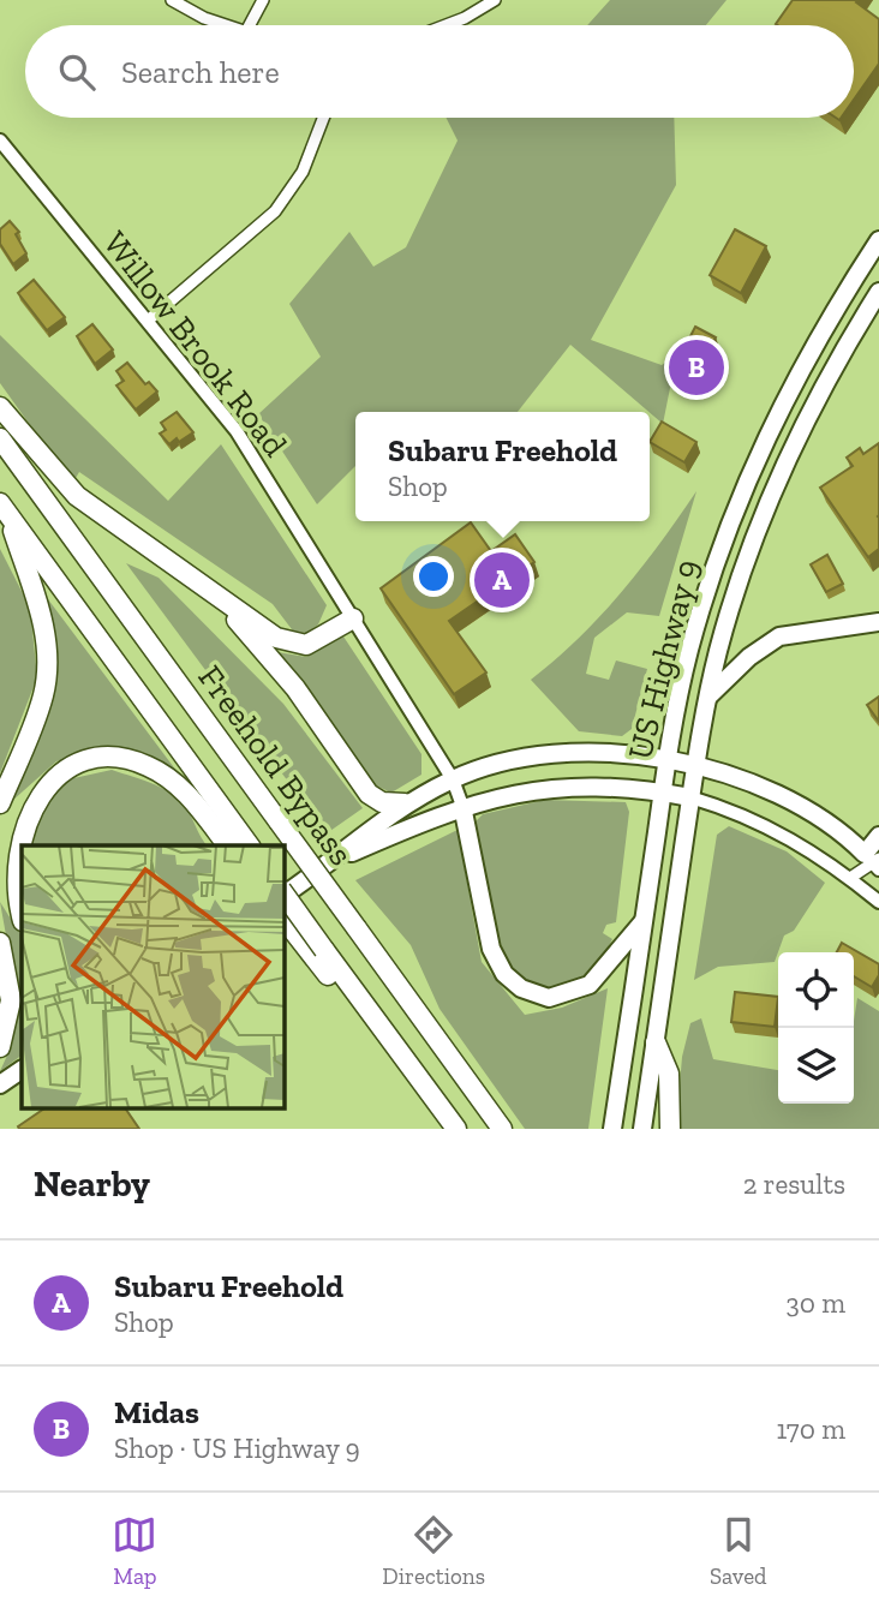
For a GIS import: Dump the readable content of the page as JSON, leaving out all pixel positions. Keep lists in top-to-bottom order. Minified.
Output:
{"streets":{"highway":["Freehold Bypass"],"main road":["US Highway 9"],"street":["Willow Brook Road"]},"page":{"search":"Search here","pins":["B","A"],"popup":["Subaru Freehold","Shop"],"heading":["Nearby","2 results"],"list":[{"mark":"A","name":"Subaru Freehold","note":"Shop","value":"30 m"},{"mark":"B","name":"Midas","note":"Shop · US Highway 9","value":"170 m"}],"nav":["Map","Directions","Saved"]}}
